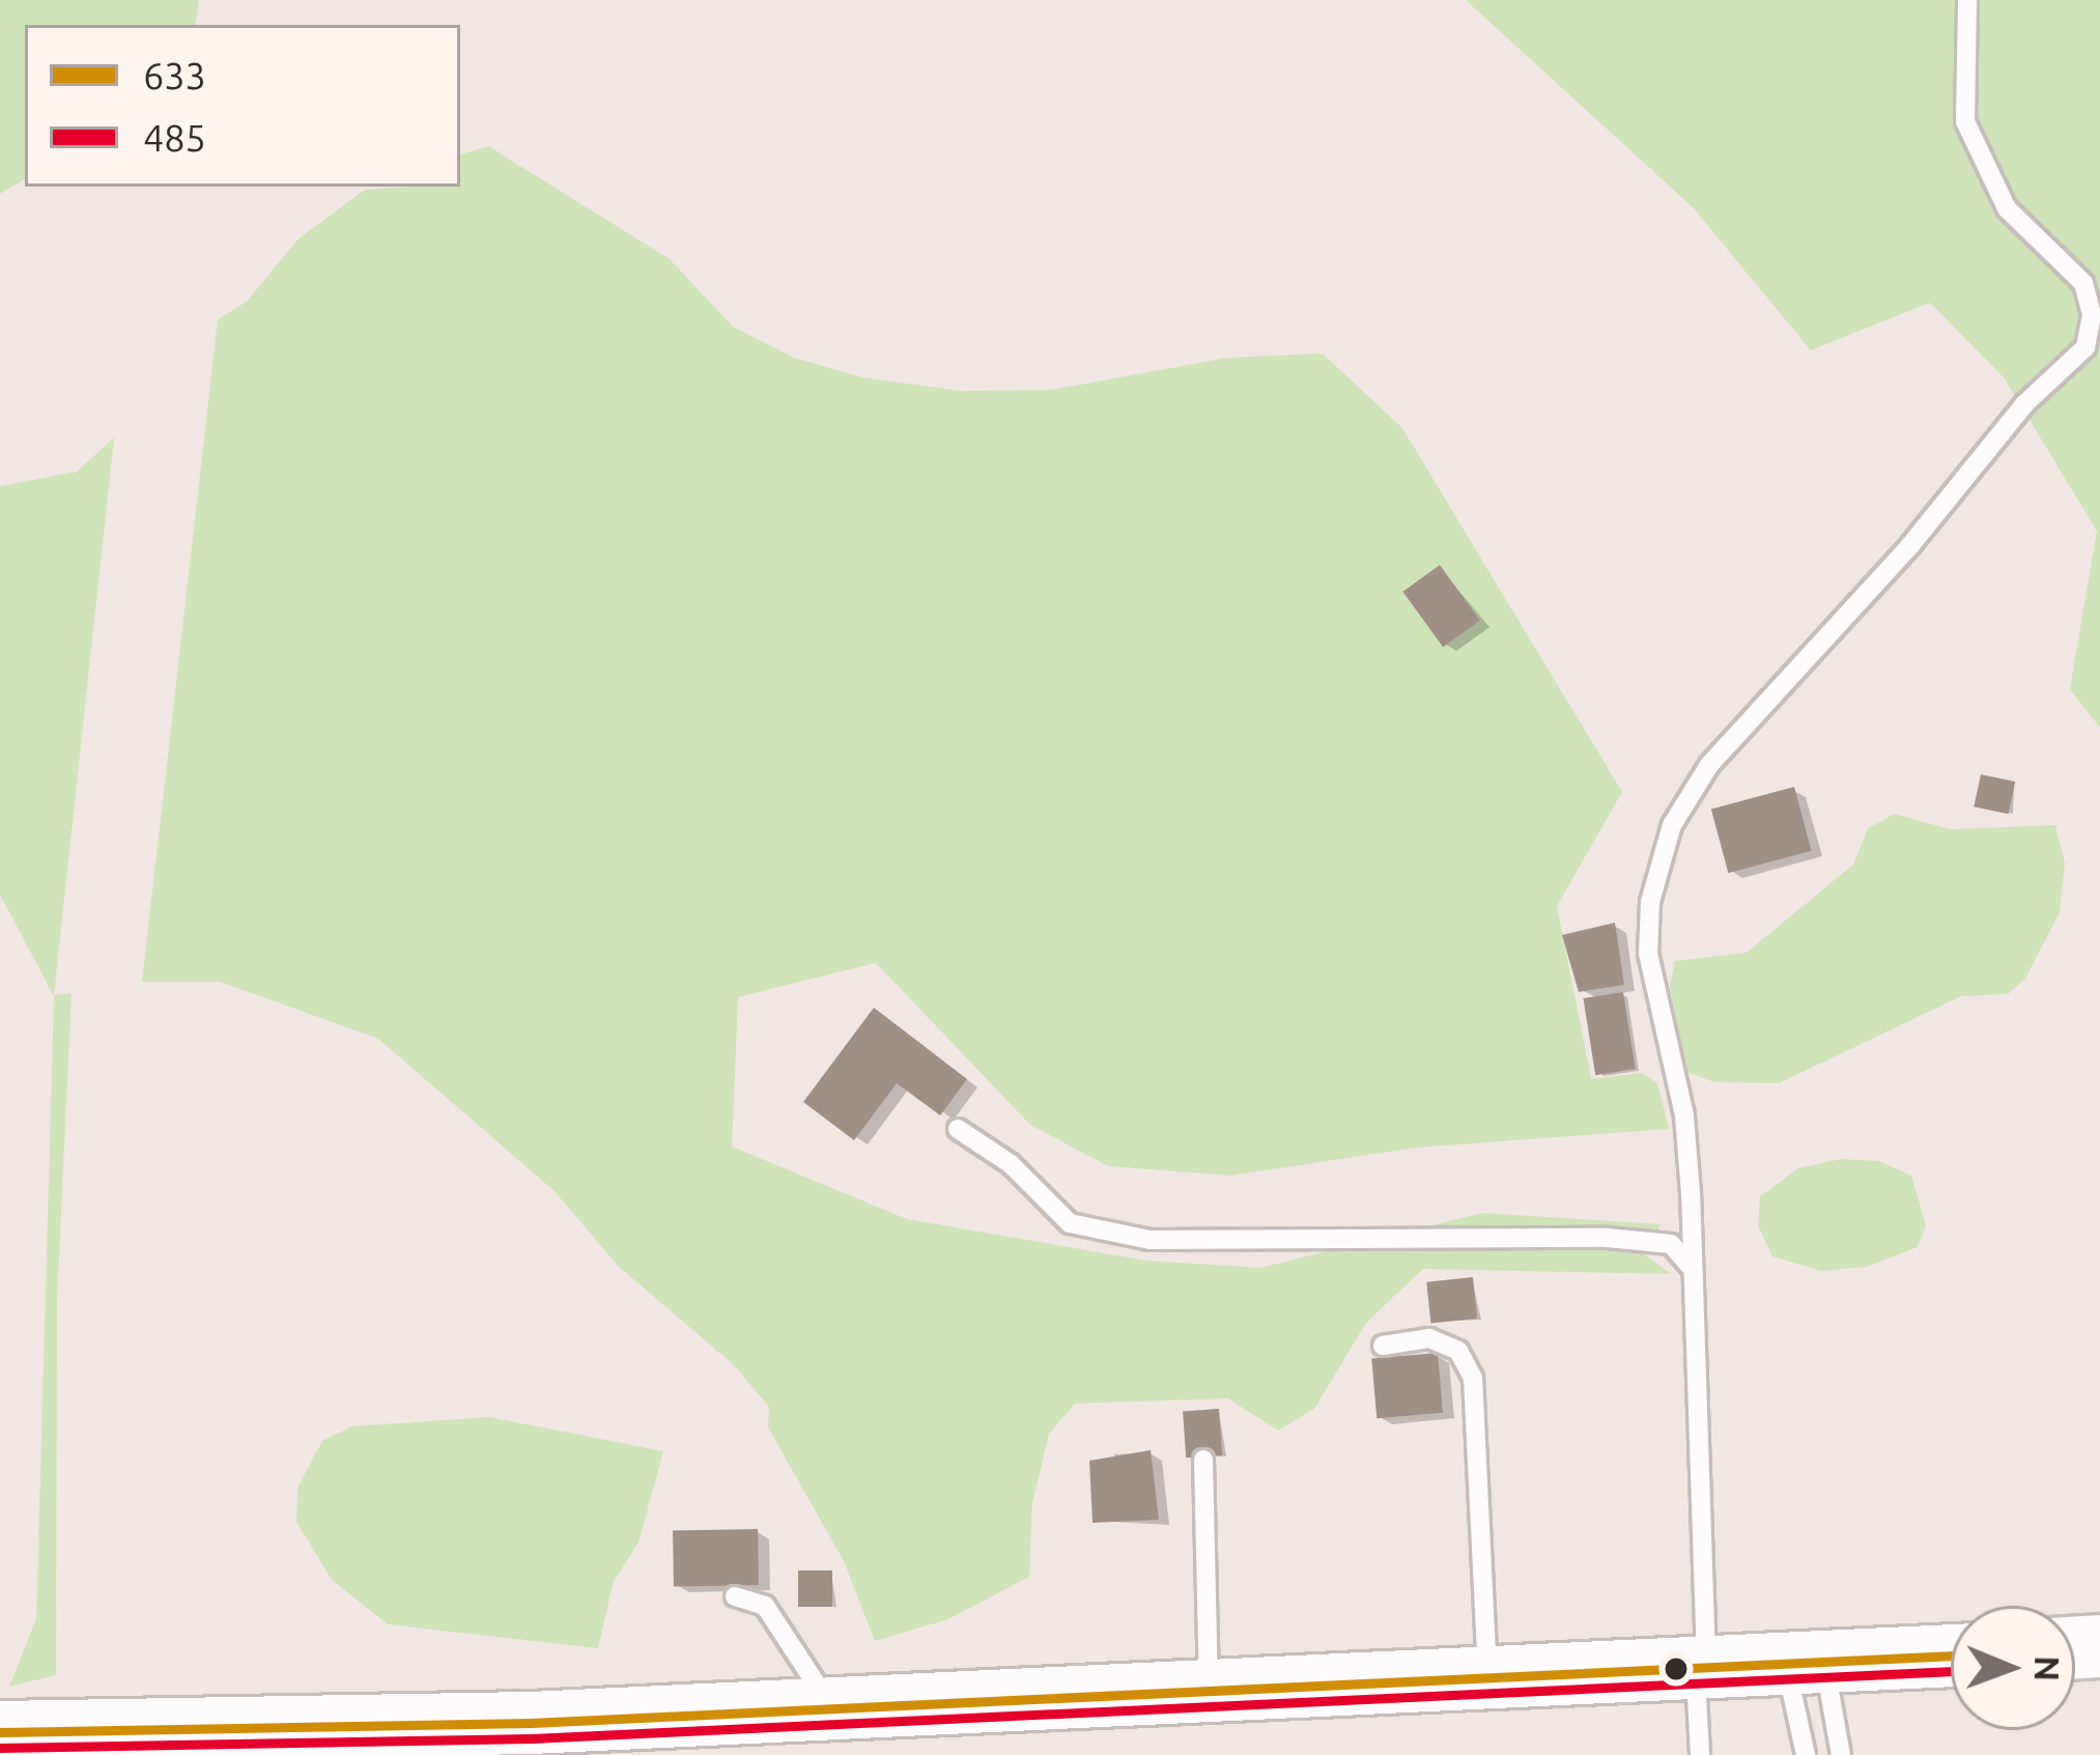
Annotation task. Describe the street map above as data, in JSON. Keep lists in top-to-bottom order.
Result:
{
  "lines": ["transit line 633", "transit line 485"],
  "legend": ["633", "485"],
  "north": "right"
}
